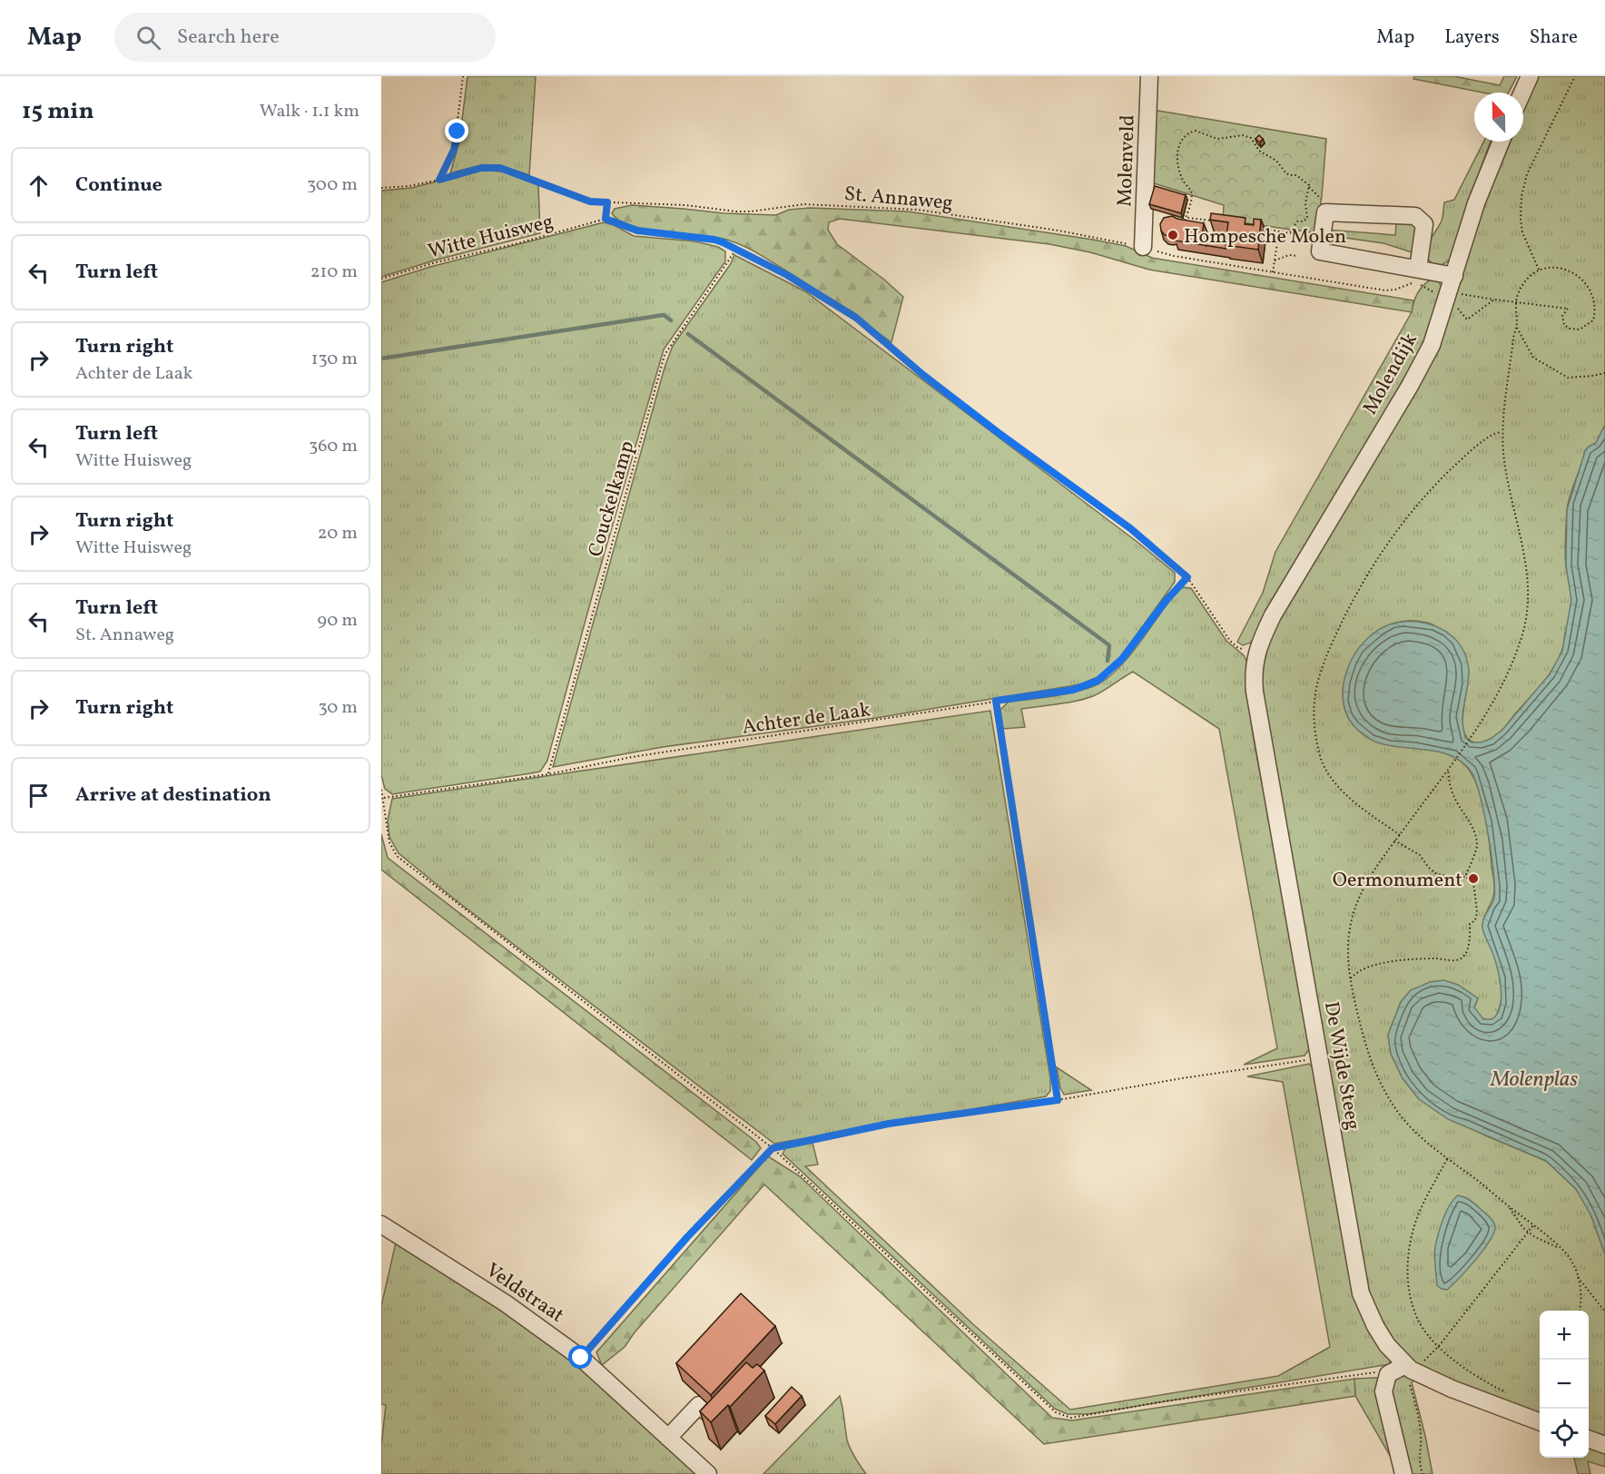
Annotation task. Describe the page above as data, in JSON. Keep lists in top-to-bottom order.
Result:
{
  "streets": {
    "street": [
      "Molenveld",
      "Molendijk",
      "De Wijde Steeg",
      "Veldstraat"
    ],
    "path": [
      "St. Annaweg",
      "Witte Huisweg",
      "Couckelkamp",
      "Achter de Laak"
    ]
  },
  "crossings": [
    ["Molenveld", "St. Annaweg"],
    ["Molendijk", "De Wijde Steeg"],
    ["Couckelkamp", "Achter de Laak"]
  ],
  "water": ["Molenplas"],
  "places": ["Hompesche Molen", "Oermonument"],
  "north": "top",
  "page": {
    "header": "Map",
    "search": "Search here",
    "nav": ["Map", "Layers", "Share"],
    "heading": ["15 min", "Walk · 1.1 km"],
    "list": [
      ["Continue", "300 m"],
      ["Turn left", "210 m"],
      ["Turn right", "Achter de Laak", "130 m"],
      ["Turn left", "Witte Huisweg", "360 m"],
      ["Turn right", "Witte Huisweg", "20 m"],
      ["Turn left", "St. Annaweg", "90 m"],
      ["Turn right", "30 m"],
      "Arrive at destination"
    ],
    "map_buttons": ["+", "−"]
  }
}
